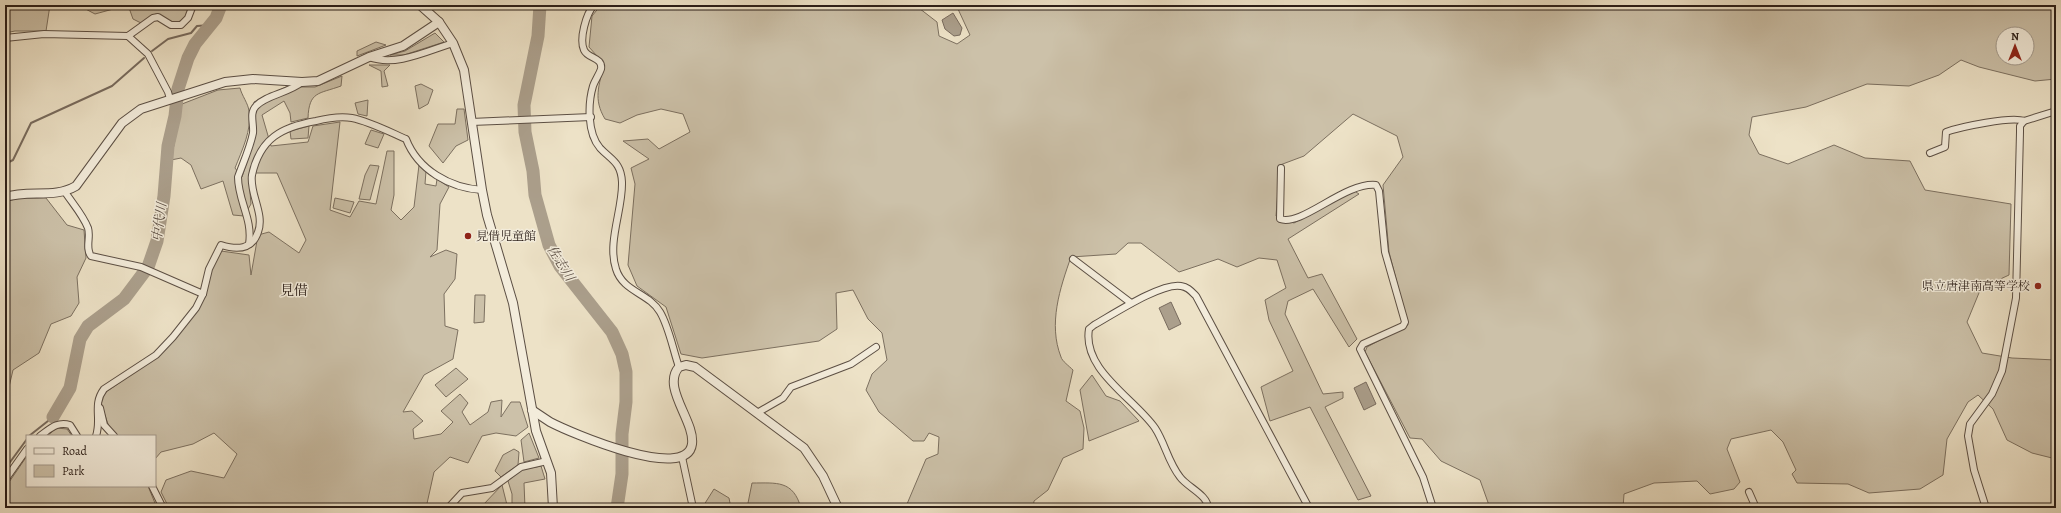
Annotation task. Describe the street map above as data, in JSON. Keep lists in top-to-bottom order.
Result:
{
  "districts": ["見借"],
  "water": ["中代川", "佐志川"],
  "places": ["見借児童館", "県立唐津南高等学校"],
  "legend": ["Road", "Park"],
  "north": "top"
}
